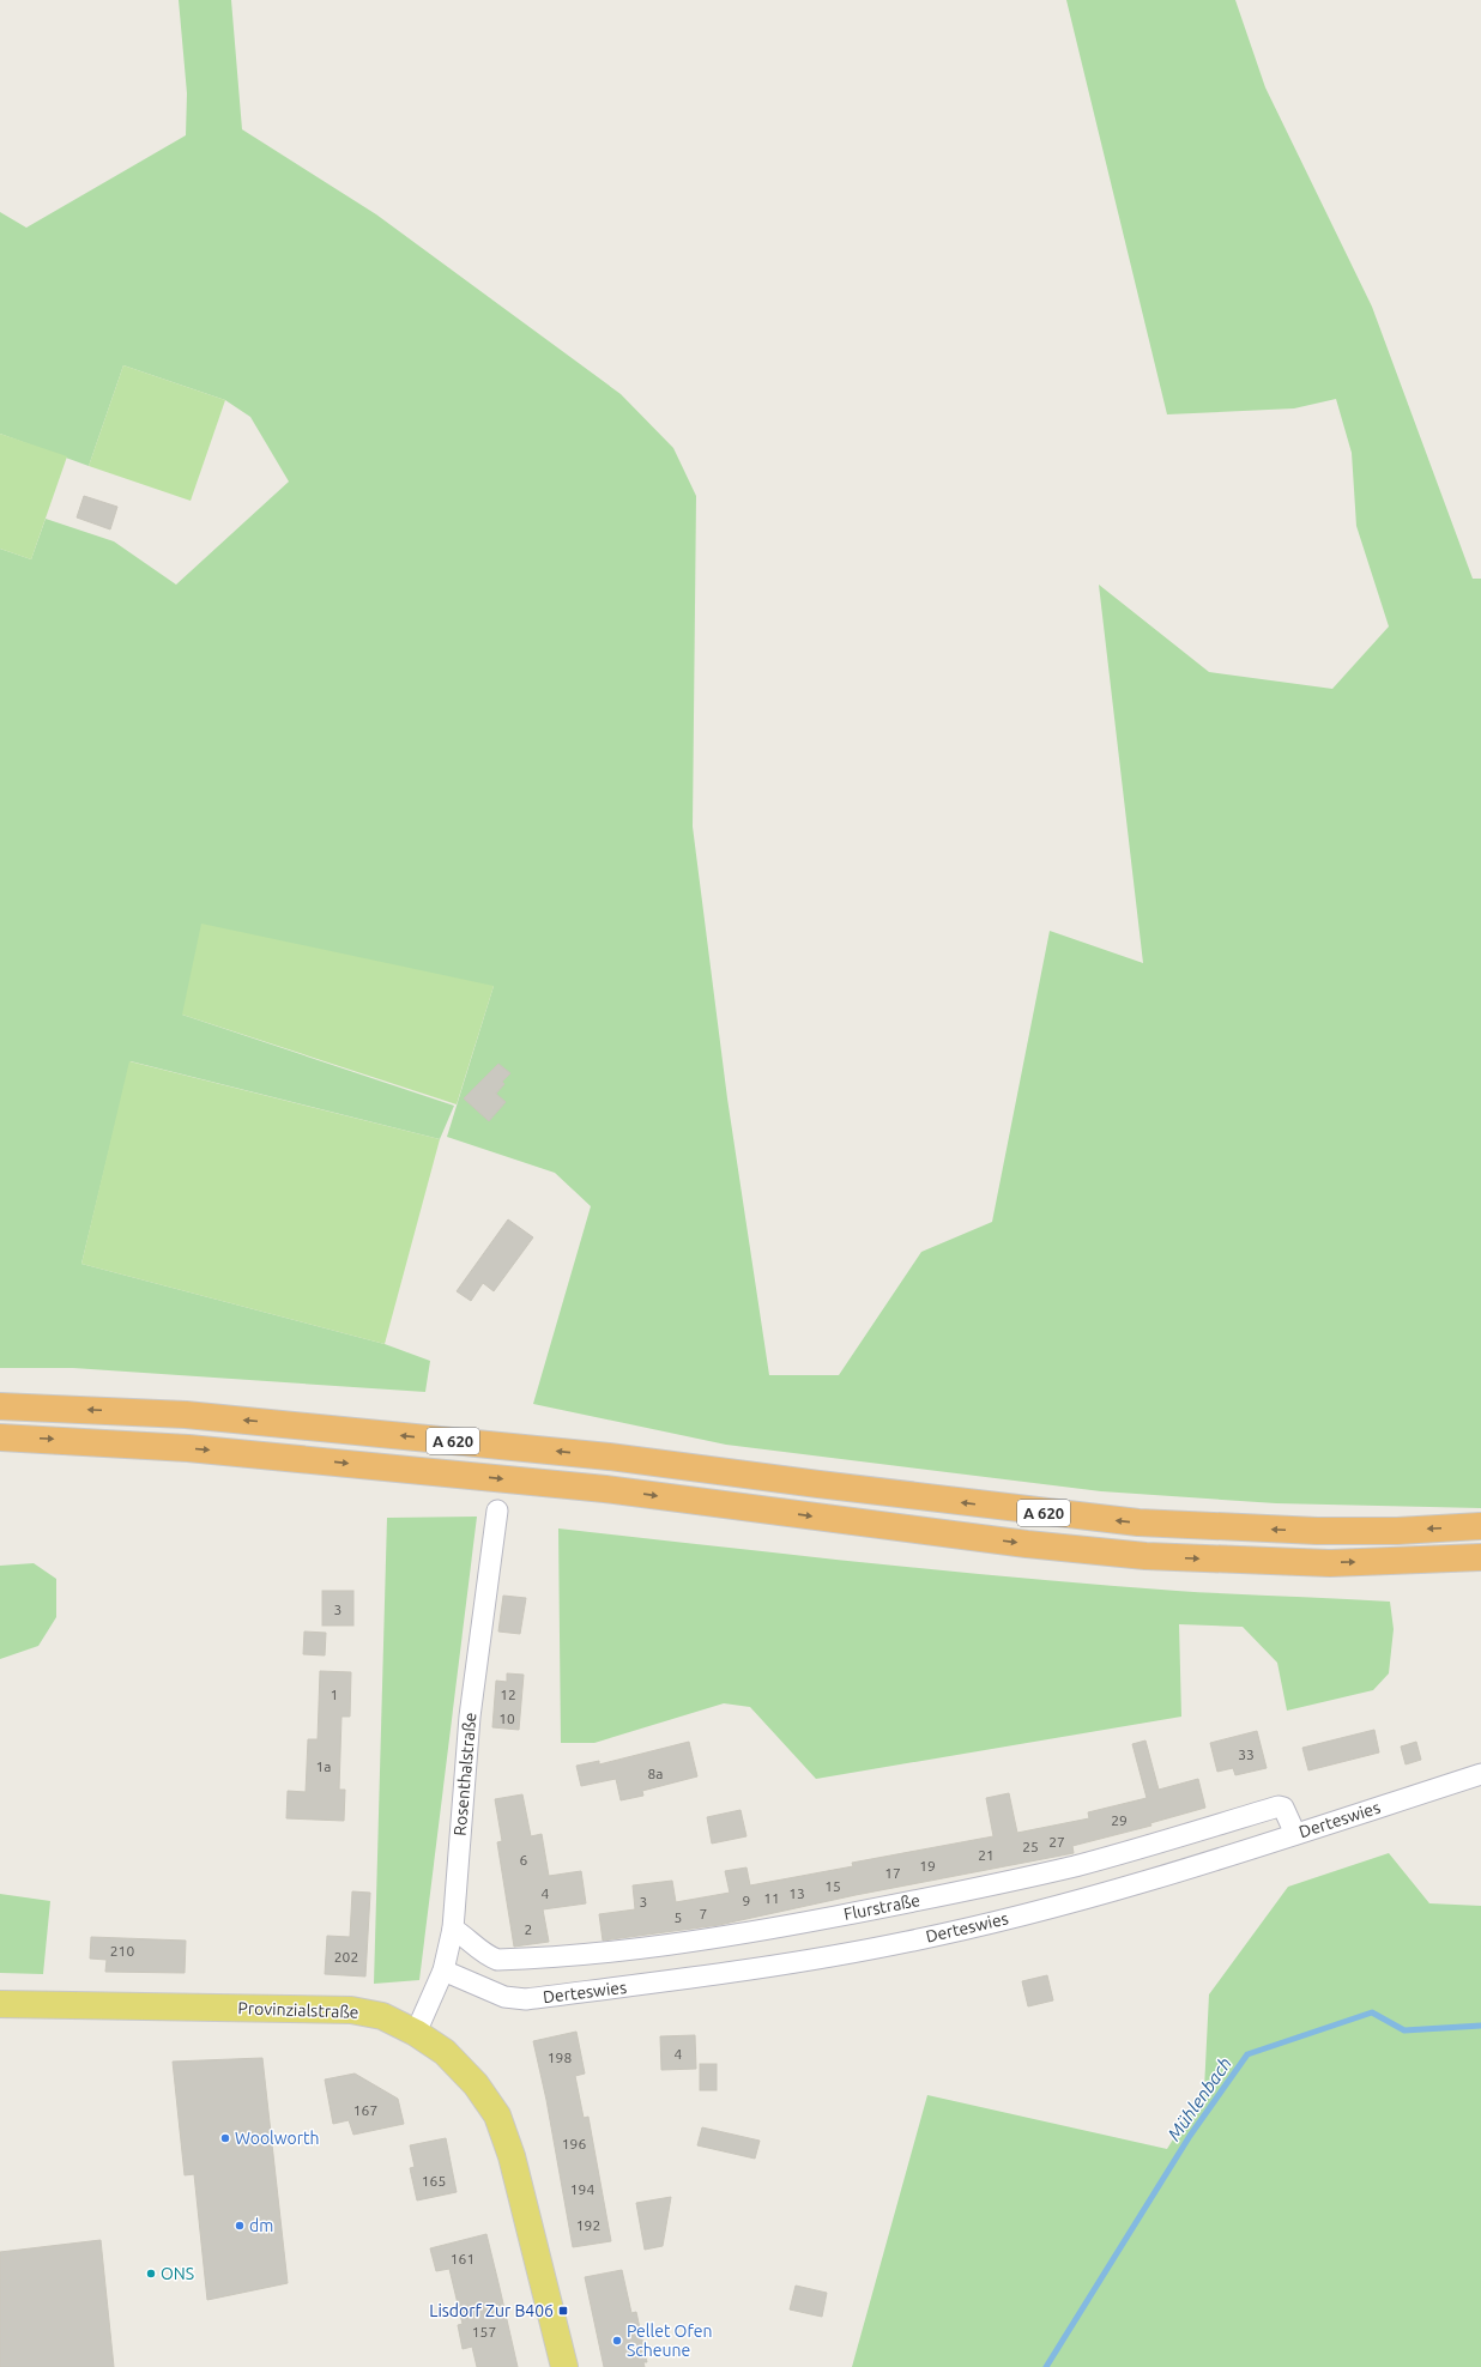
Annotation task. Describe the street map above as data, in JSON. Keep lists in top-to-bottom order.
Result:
{
  "streets": {
    "highway": ["A 620"],
    "main road": ["Provinzialstraße"],
    "street": ["Rosenthalstraße", "Derteswies", "Flurstraße"]
  },
  "crossings": [
    ["Rosenthalstraße", "Derteswies"],
    ["Rosenthalstraße", "Flurstraße"],
    ["Rosenthalstraße", "Provinzialstraße"],
    ["Derteswies", "Flurstraße"]
  ],
  "water": ["Mühlenbach"],
  "places": {
    "other": [
      "Woolworth",
      "dm",
      "ONS",
      "Pellet Ofen Scheune"
    ],
    "transit": ["Lisdorf Zur B406"]
  },
  "house_numbers": [
    "3",
    "1",
    "12",
    "10",
    "33",
    "1a",
    "8a",
    "29",
    "27",
    "25",
    "21",
    "6",
    "19",
    "17",
    "15",
    "4",
    "13",
    "11",
    "9",
    "3",
    "7",
    "5",
    "2",
    "210",
    "202",
    "4",
    "198",
    "167",
    "196",
    "165",
    "194",
    "192",
    "161",
    "157"
  ]
}
